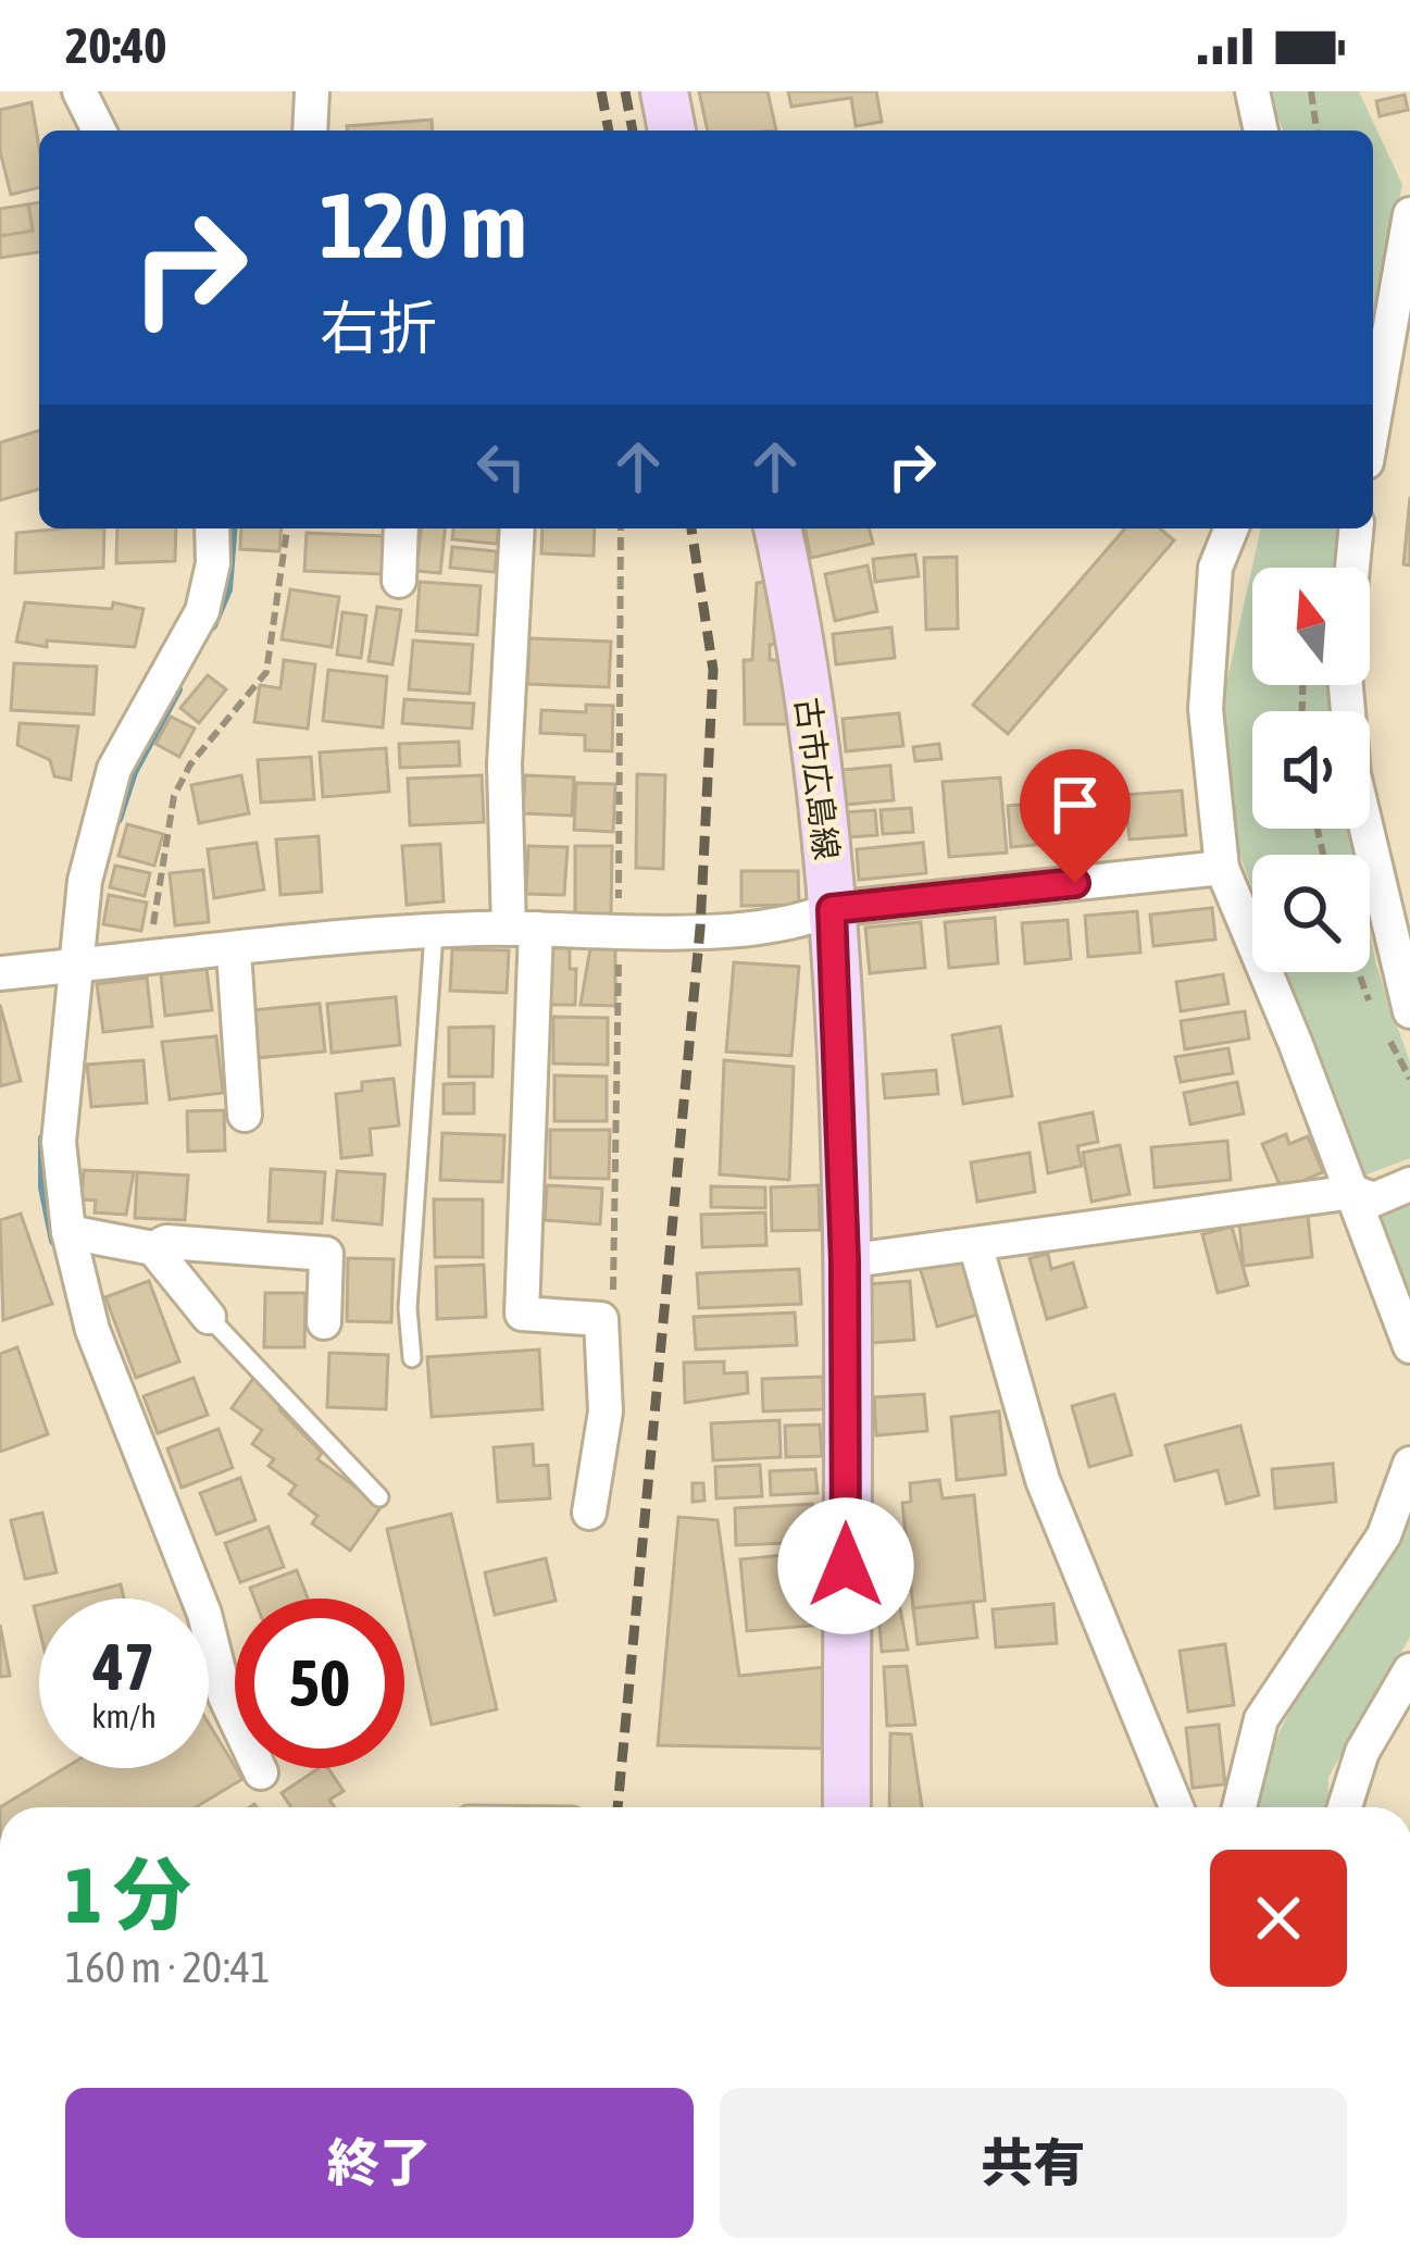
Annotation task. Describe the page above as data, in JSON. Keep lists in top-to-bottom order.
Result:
{
  "streets": {
    "main road": ["古市広島線"]
  },
  "north": "top",
  "page": {
    "status": "20:40",
    "turn": ["120 m", "右折"],
    "speed": "47 km/h",
    "limit": "50",
    "heading": ["1 分", "160 m · 20:41"],
    "buttons": ["終了", "共有"]
  }
}
